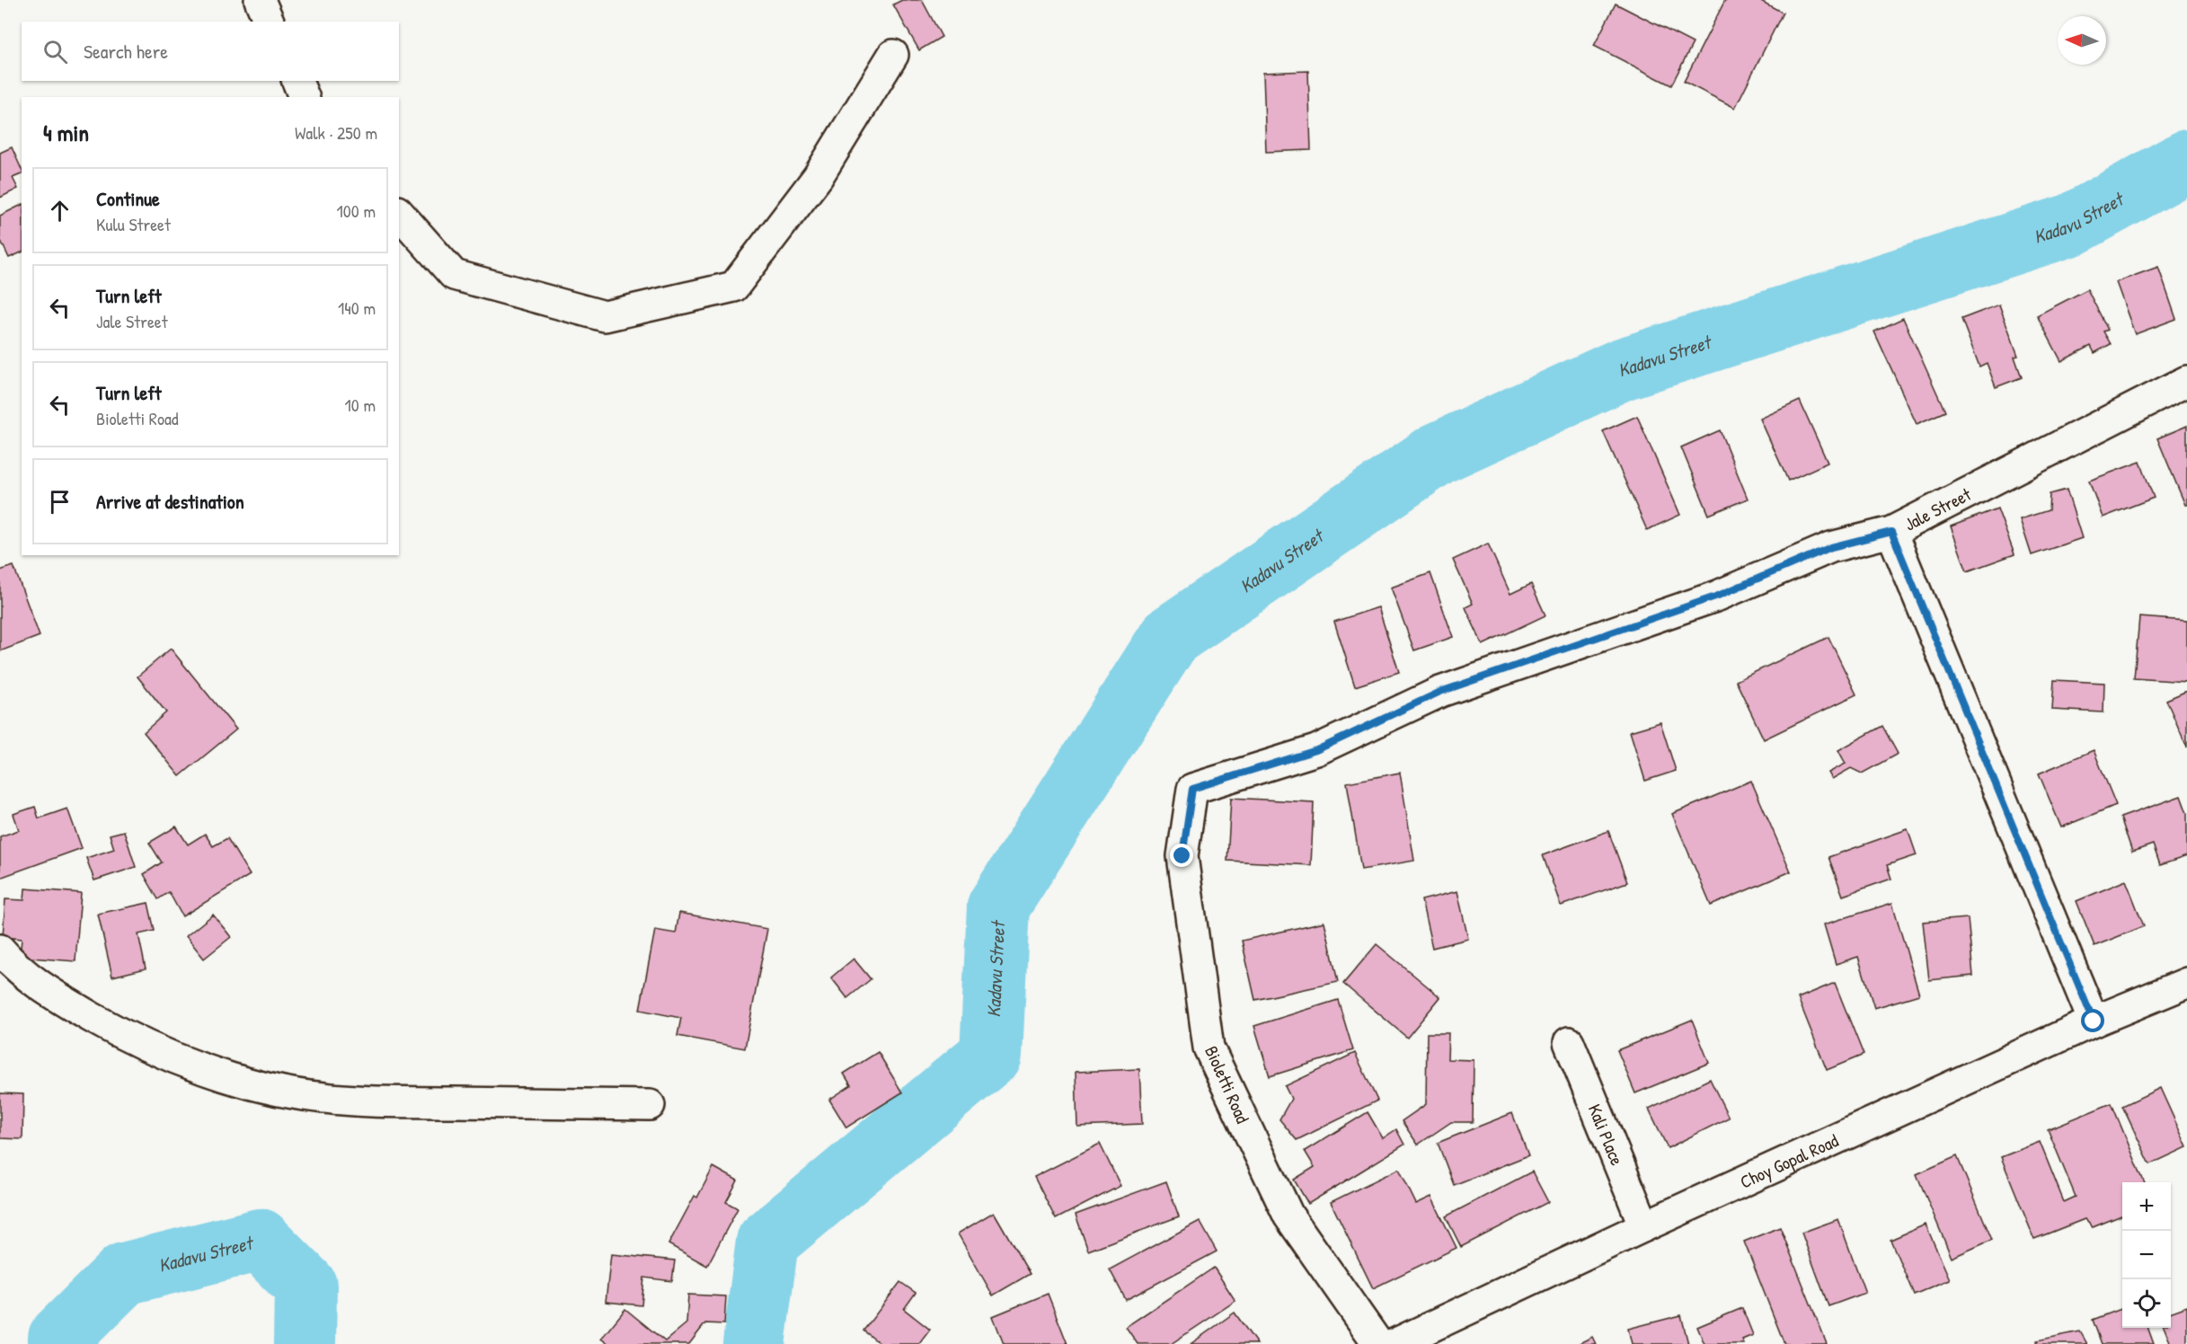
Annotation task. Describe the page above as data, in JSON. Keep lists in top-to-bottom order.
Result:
{
  "streets": {
    "street": [
      "Jale Street",
      "Bioletti Road",
      "Kali Place",
      "Choy Gopal Road"
    ]
  },
  "crossings": [
    ["Jale Street", "Bioletti Road"],
    ["Kali Place", "Choy Gopal Road"]
  ],
  "water": ["Kadavu Street"],
  "north": "left",
  "page": {
    "search": "Search here",
    "heading": ["4 min", "Walk · 250 m"],
    "list": [
      ["Continue", "Kulu Street", "100 m"],
      ["Turn left", "Jale Street", "140 m"],
      ["Turn left", "Bioletti Road", "10 m"],
      "Arrive at destination"
    ],
    "map_buttons": ["+", "−"]
  }
}
